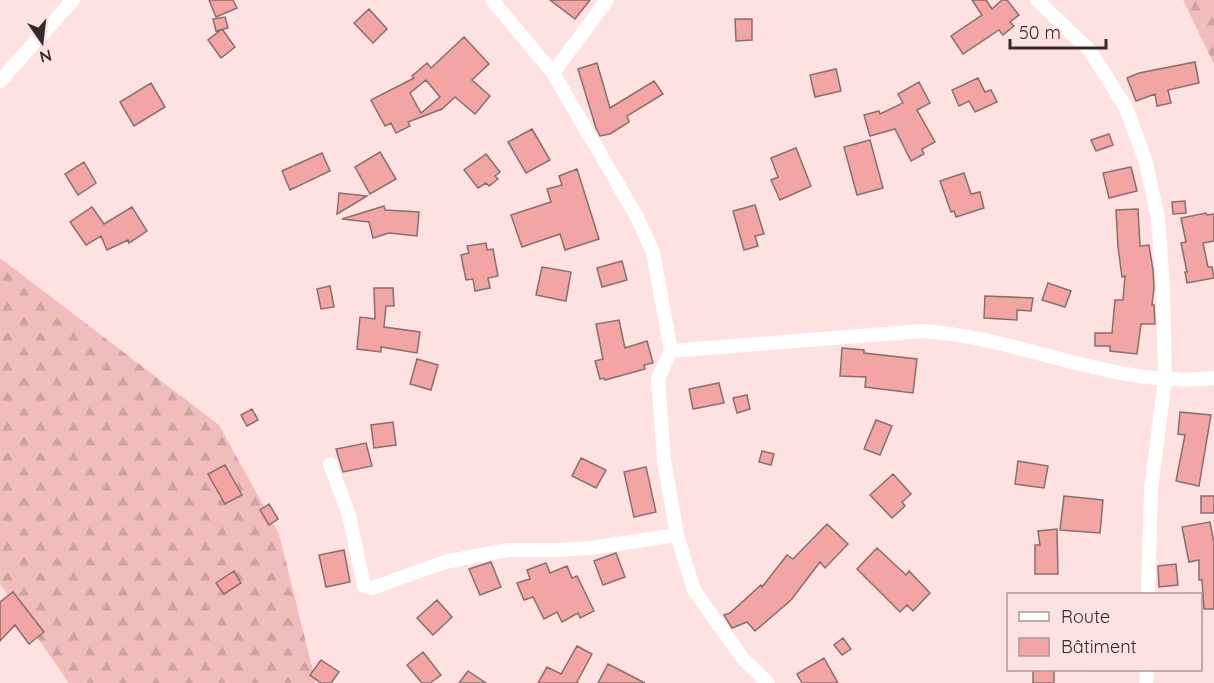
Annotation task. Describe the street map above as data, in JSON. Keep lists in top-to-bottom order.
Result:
{
  "legend": ["Route", "Bâtiment"],
  "scale_bar": "50 m",
  "north": "bottom"
}
